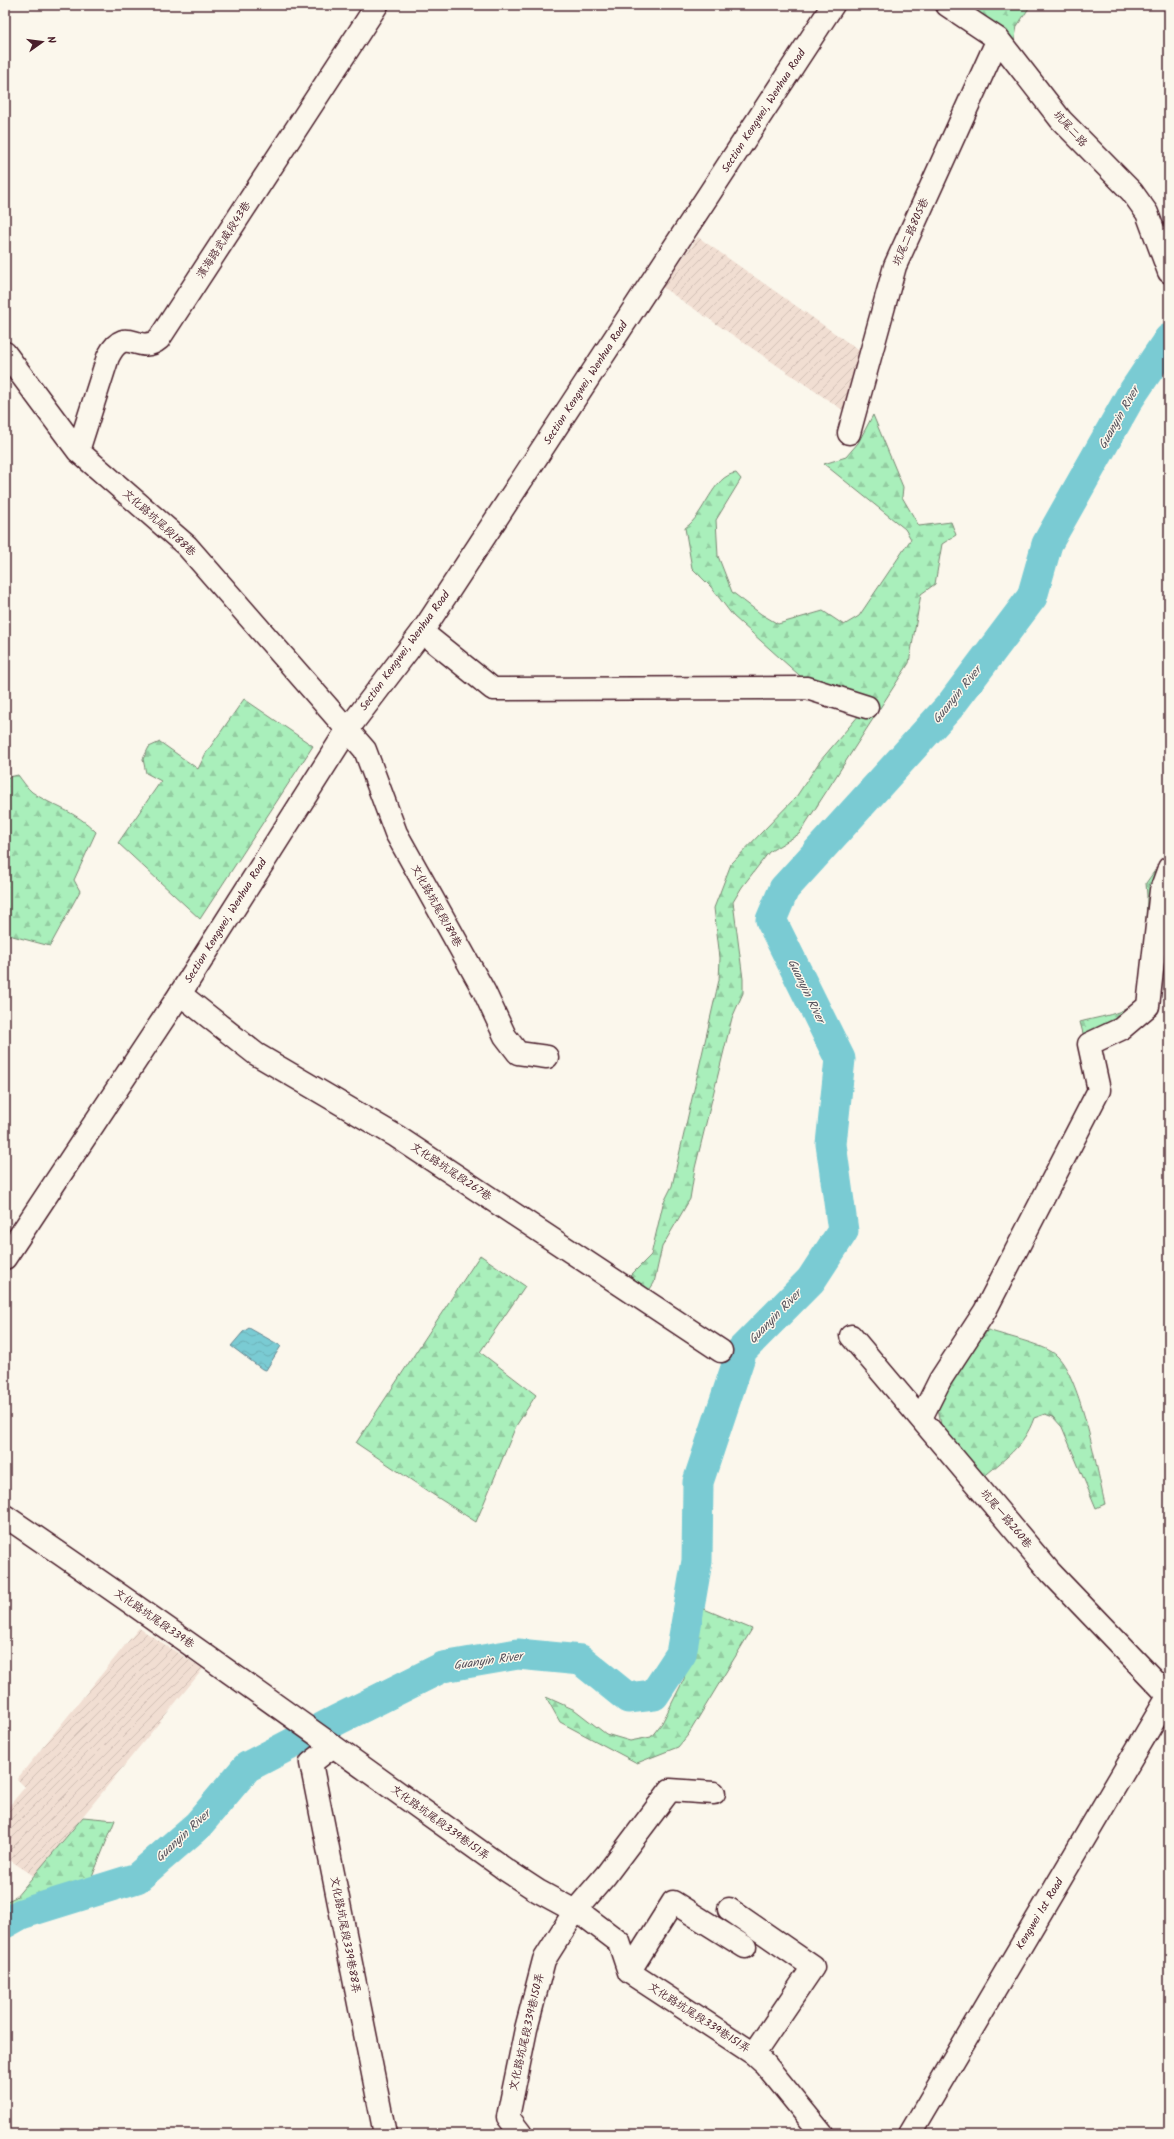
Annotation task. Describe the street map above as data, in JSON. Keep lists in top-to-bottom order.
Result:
{
  "streets": {
    "street": [
      "Section Kengwei, Wenhua Road",
      "坑尾二路",
      "坑尾二路805巷",
      "濱海路武威段43巷",
      "文化路坑尾段188巷",
      "文化路坑尾段189巷",
      "文化路坑尾段267巷",
      "坑尾一路260巷",
      "文化路坑尾段339巷",
      "文化路坑尾段339巷151弄",
      "Kengwei 1st Road",
      "文化路坑尾段339巷88弄",
      "文化路坑尾段339巷150弄"
    ]
  },
  "crossings": [
    ["Section Kengwei, Wenhua Road", "文化路坑尾段188巷"],
    ["Section Kengwei, Wenhua Road", "文化路坑尾段189巷"],
    ["Section Kengwei, Wenhua Road", "文化路坑尾段267巷"],
    ["坑尾二路", "坑尾二路805巷"],
    ["濱海路武威段43巷", "文化路坑尾段188巷"],
    ["文化路坑尾段188巷", "文化路坑尾段189巷"],
    ["坑尾一路260巷", "Kengwei 1st Road"],
    ["文化路坑尾段339巷", "文化路坑尾段339巷151弄"],
    ["文化路坑尾段339巷", "文化路坑尾段339巷88弄"],
    ["文化路坑尾段339巷151弄", "文化路坑尾段339巷88弄"],
    ["文化路坑尾段339巷151弄", "文化路坑尾段339巷150弄"]
  ],
  "water": ["Guanyin River"],
  "north": "right"
}
